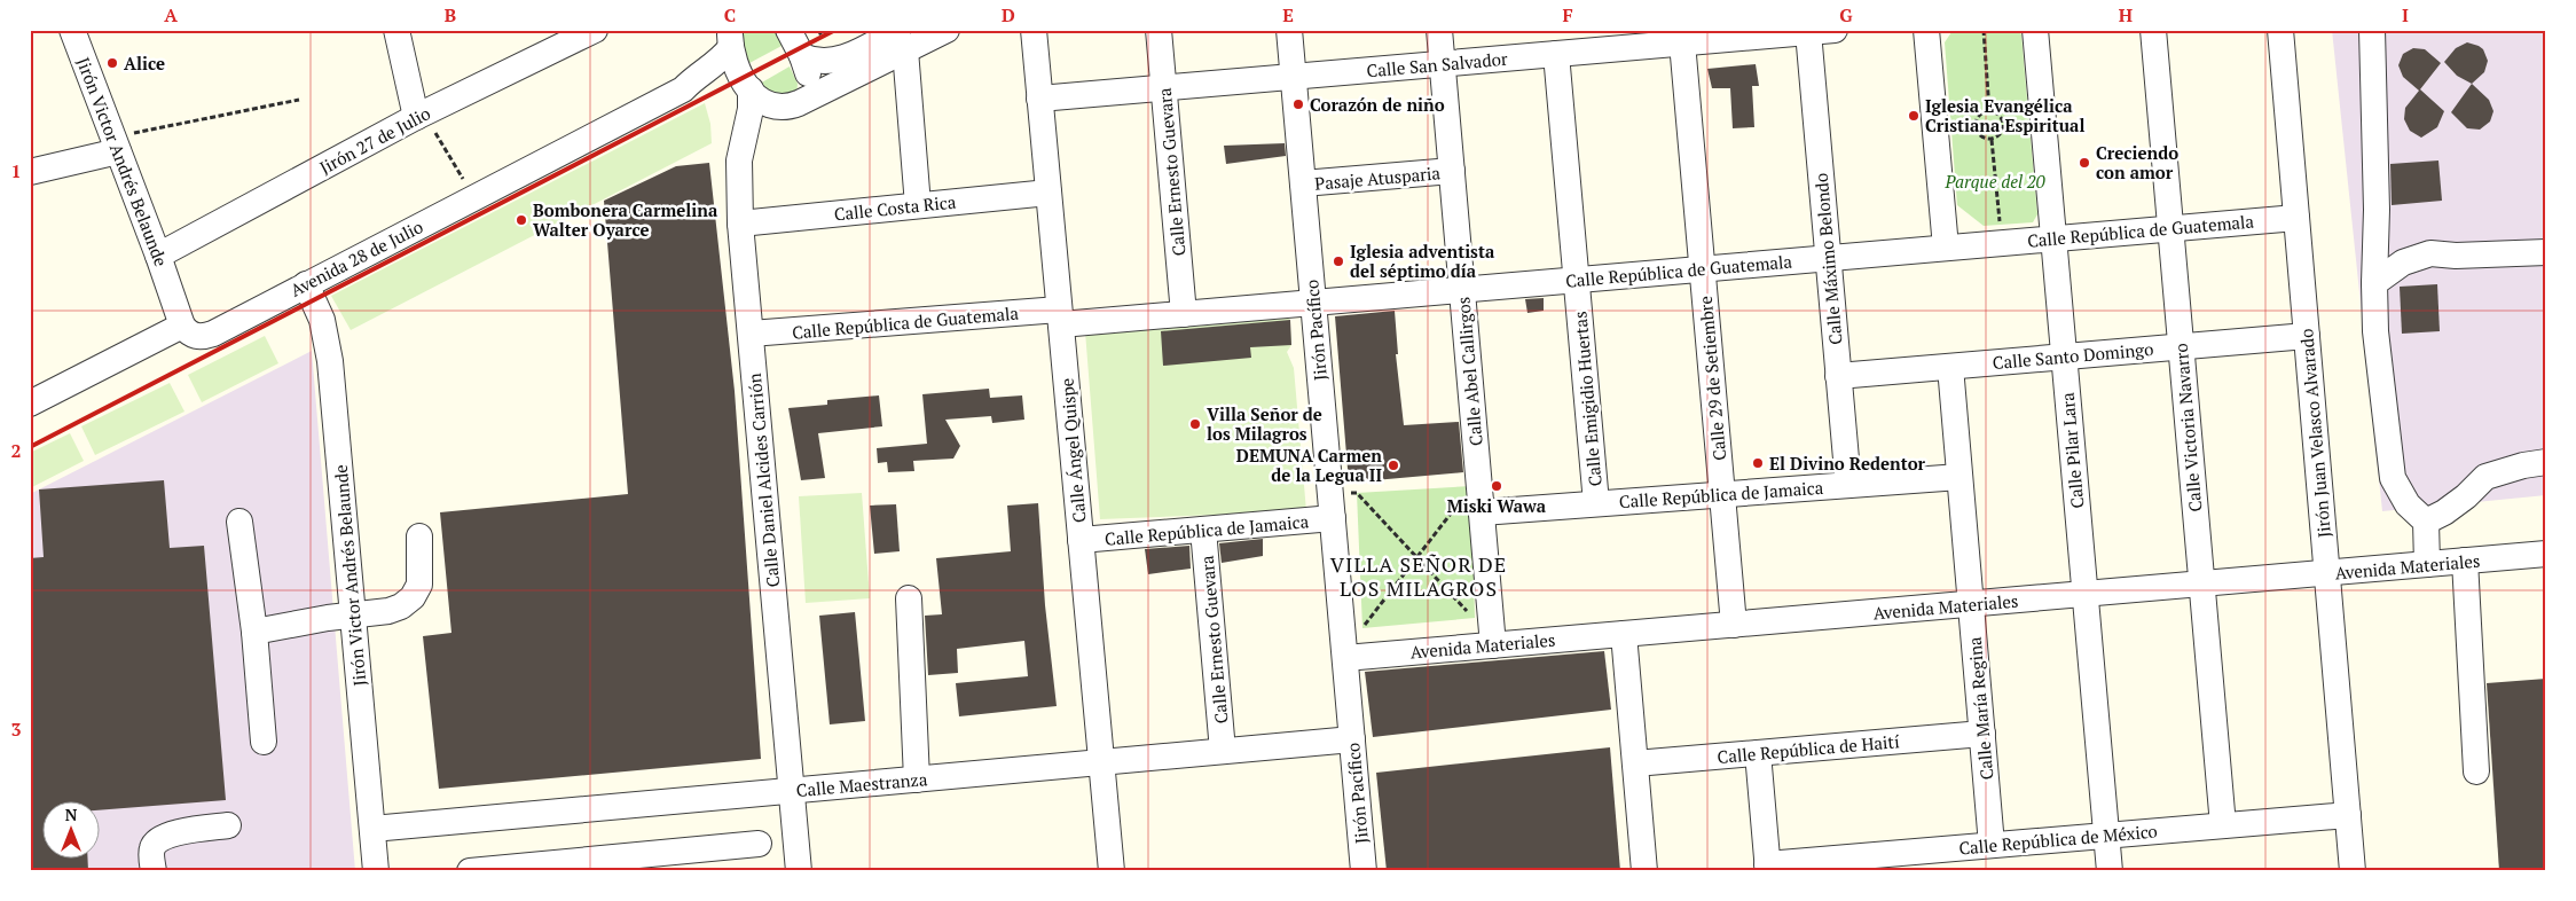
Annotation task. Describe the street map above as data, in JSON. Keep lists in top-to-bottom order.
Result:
{
  "streets": {
    "street": [
      "Calle San Salvador",
      "Jirón 27 de Julio",
      "Jirón Victor Andrés Belaunde",
      "Calle Ernesto Guevara",
      "Pasaje Atusparia",
      "Calle Costa Rica",
      "Calle República de Guatemala",
      "Avenida 28 de Julio",
      "Calle Máximo Belondo",
      "Jirón Pacífico",
      "Calle Santo Domingo",
      "Calle Abel Callirgos",
      "Calle 29 de Setiembre",
      "Calle Emigidio Huertas",
      "Calle Victoria Navarro",
      "Jirón Juan Velasco Alvarado",
      "Calle Ángel Quispe",
      "Calle Pilar Lara",
      "Calle Daniel Alcides Carrión",
      "Calle República de Jamaica",
      "Avenida Materiales",
      "Calle María Regina",
      "Calle República de Haití",
      "Calle Maestranza",
      "Calle República de México"
    ]
  },
  "crossings": [
    ["Calle San Salvador", "Calle Ernesto Guevara"],
    ["Calle San Salvador", "Calle Máximo Belondo"],
    ["Calle San Salvador", "Jirón Pacífico"],
    ["Calle San Salvador", "Calle Abel Callirgos"],
    ["Calle San Salvador", "Calle 29 de Setiembre"],
    ["Calle San Salvador", "Calle Emigidio Huertas"],
    ["Calle San Salvador", "Calle Ángel Quispe"],
    ["Jirón 27 de Julio", "Jirón Victor Andrés Belaunde"],
    ["Jirón Victor Andrés Belaunde", "Avenida 28 de Julio"],
    ["Jirón Victor Andrés Belaunde", "Calle Maestranza"],
    ["Calle Ernesto Guevara", "Calle República de Guatemala"],
    ["Calle Ernesto Guevara", "Calle República de Jamaica"],
    ["Calle Ernesto Guevara", "Calle Maestranza"],
    ["Pasaje Atusparia", "Jirón Pacífico"],
    ["Pasaje Atusparia", "Calle Abel Callirgos"],
    ["Calle Costa Rica", "Calle Ángel Quispe"],
    ["Calle Costa Rica", "Calle Daniel Alcides Carrión"],
    ["Calle República de Guatemala", "Calle Máximo Belondo"],
    ["Calle República de Guatemala", "Jirón Pacífico"],
    ["Calle República de Guatemala", "Calle Abel Callirgos"],
    ["Calle República de Guatemala", "Calle 29 de Setiembre"],
    ["Calle República de Guatemala", "Calle Emigidio Huertas"],
    ["Calle República de Guatemala", "Calle Victoria Navarro"],
    ["Calle República de Guatemala", "Jirón Juan Velasco Alvarado"],
    ["Calle República de Guatemala", "Calle Ángel Quispe"],
    ["Calle República de Guatemala", "Calle Pilar Lara"],
    ["Calle República de Guatemala", "Calle Daniel Alcides Carrión"],
    ["Avenida 28 de Julio", "Calle Daniel Alcides Carrión"],
    ["Calle Máximo Belondo", "Calle Santo Domingo"],
    ["Calle Máximo Belondo", "Calle República de Jamaica"],
    ["Jirón Pacífico", "Calle República de Jamaica"],
    ["Jirón Pacífico", "Avenida Materiales"],
    ["Jirón Pacífico", "Calle Maestranza"],
    ["Calle Santo Domingo", "Calle Victoria Navarro"],
    ["Calle Santo Domingo", "Jirón Juan Velasco Alvarado"],
    ["Calle Santo Domingo", "Calle Pilar Lara"],
    ["Calle Santo Domingo", "Calle María Regina"],
    ["Calle Abel Callirgos", "Calle República de Jamaica"],
    ["Calle Abel Callirgos", "Avenida Materiales"],
    ["Calle 29 de Setiembre", "Calle República de Jamaica"],
    ["Calle 29 de Setiembre", "Avenida Materiales"],
    ["Calle Emigidio Huertas", "Calle República de Jamaica"],
    ["Calle Victoria Navarro", "Avenida Materiales"],
    ["Calle Victoria Navarro", "Calle República de México"],
    ["Jirón Juan Velasco Alvarado", "Avenida Materiales"],
    ["Jirón Juan Velasco Alvarado", "Calle República de México"],
    ["Calle Ángel Quispe", "Calle República de Jamaica"],
    ["Calle Ángel Quispe", "Calle Maestranza"],
    ["Calle Pilar Lara", "Avenida Materiales"],
    ["Calle Pilar Lara", "Calle República de México"],
    ["Calle Daniel Alcides Carrión", "Calle Maestranza"],
    ["Calle República de Jamaica", "Calle María Regina"],
    ["Avenida Materiales", "Calle María Regina"],
    ["Calle María Regina", "Calle República de Haití"],
    ["Calle María Regina", "Calle República de México"]
  ],
  "districts": ["VILLA SEÑOR DE LOS MILAGROS"],
  "parks": ["Parque del 20"],
  "places": [
    "Alice",
    "Corazón de niño",
    "Iglesia Evangélica Cristiana Espiritual",
    "Creciendo con amor",
    "Bombonera Carmelina Walter Oyarce",
    "Iglesia adventista del séptimo día",
    "Villa Señor de los Milagros",
    "El Divino Redentor",
    "DEMUNA Carmen de la Legua II",
    "Miski Wawa"
  ],
  "north": "top",
  "grid": {
    "columns": [
      "A",
      "B",
      "C",
      "D",
      "E",
      "F",
      "G",
      "H",
      "I"
    ],
    "rows": ["1", "2", "3"]
  }
}
